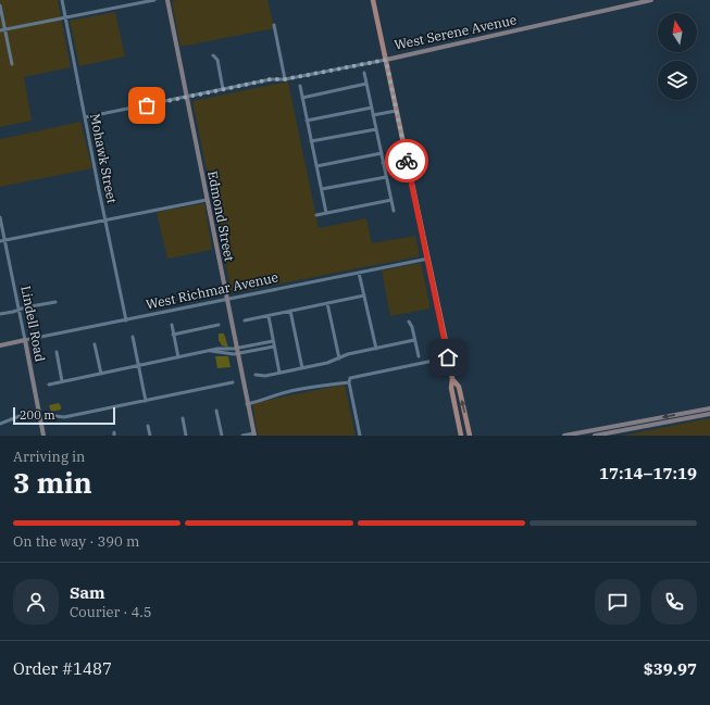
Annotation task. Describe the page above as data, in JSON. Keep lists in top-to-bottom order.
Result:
{
  "streets": {
    "street": [
      "West Serene Avenue",
      "Mohawk Street",
      "Edmond Street",
      "West Richmar Avenue",
      "Lindell Road"
    ]
  },
  "crossings": [
    ["West Serene Avenue", "Mohawk Street"],
    ["West Serene Avenue", "Edmond Street"],
    ["Mohawk Street", "West Richmar Avenue"],
    ["Edmond Street", "West Richmar Avenue"],
    ["West Richmar Avenue", "Lindell Road"]
  ],
  "scale_bar": "200 m",
  "north": "top",
  "page": {
    "scale": "200 m",
    "heading": ["3 min", "Arriving in", "17:14–17:19"],
    "panel": [
      "Sam",
      "Courier · 4.5",
      "Order #1487",
      "$39.97"
    ],
    "bar": "On the way · 390 m"
  }
}
